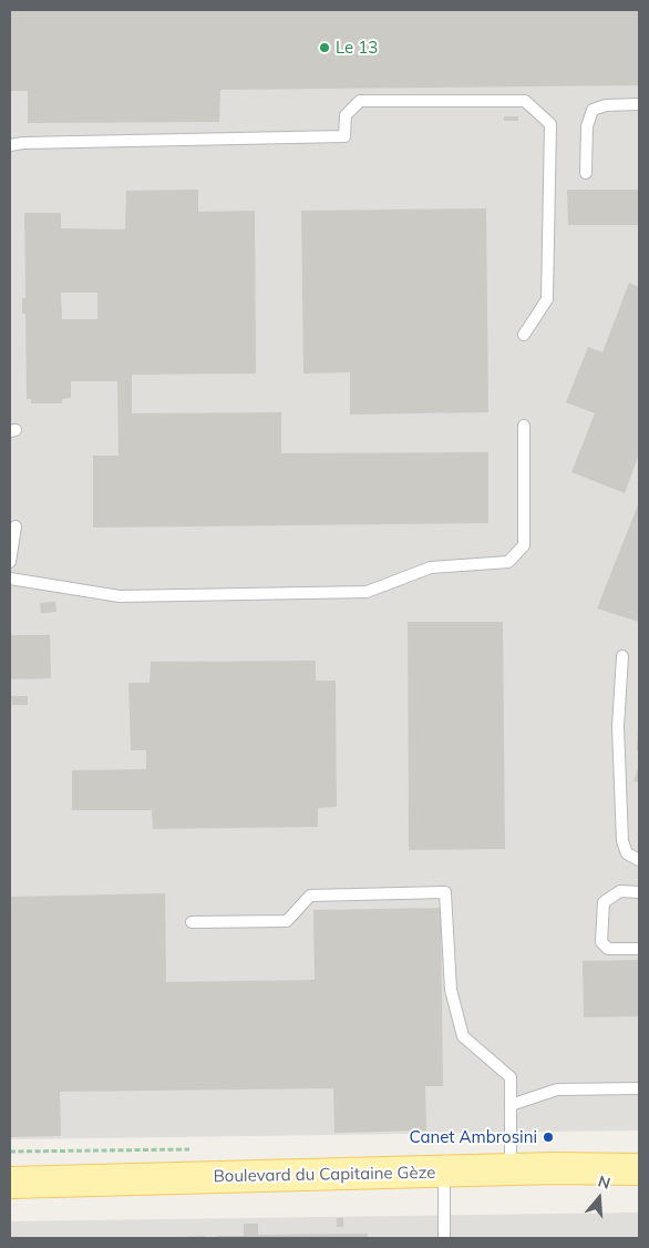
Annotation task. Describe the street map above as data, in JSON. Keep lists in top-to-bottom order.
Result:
{
  "streets": {
    "main road": ["Boulevard du Capitaine Gèze"]
  },
  "places": ["Le 13", "Canet Ambrosini"],
  "north": "top"
}
